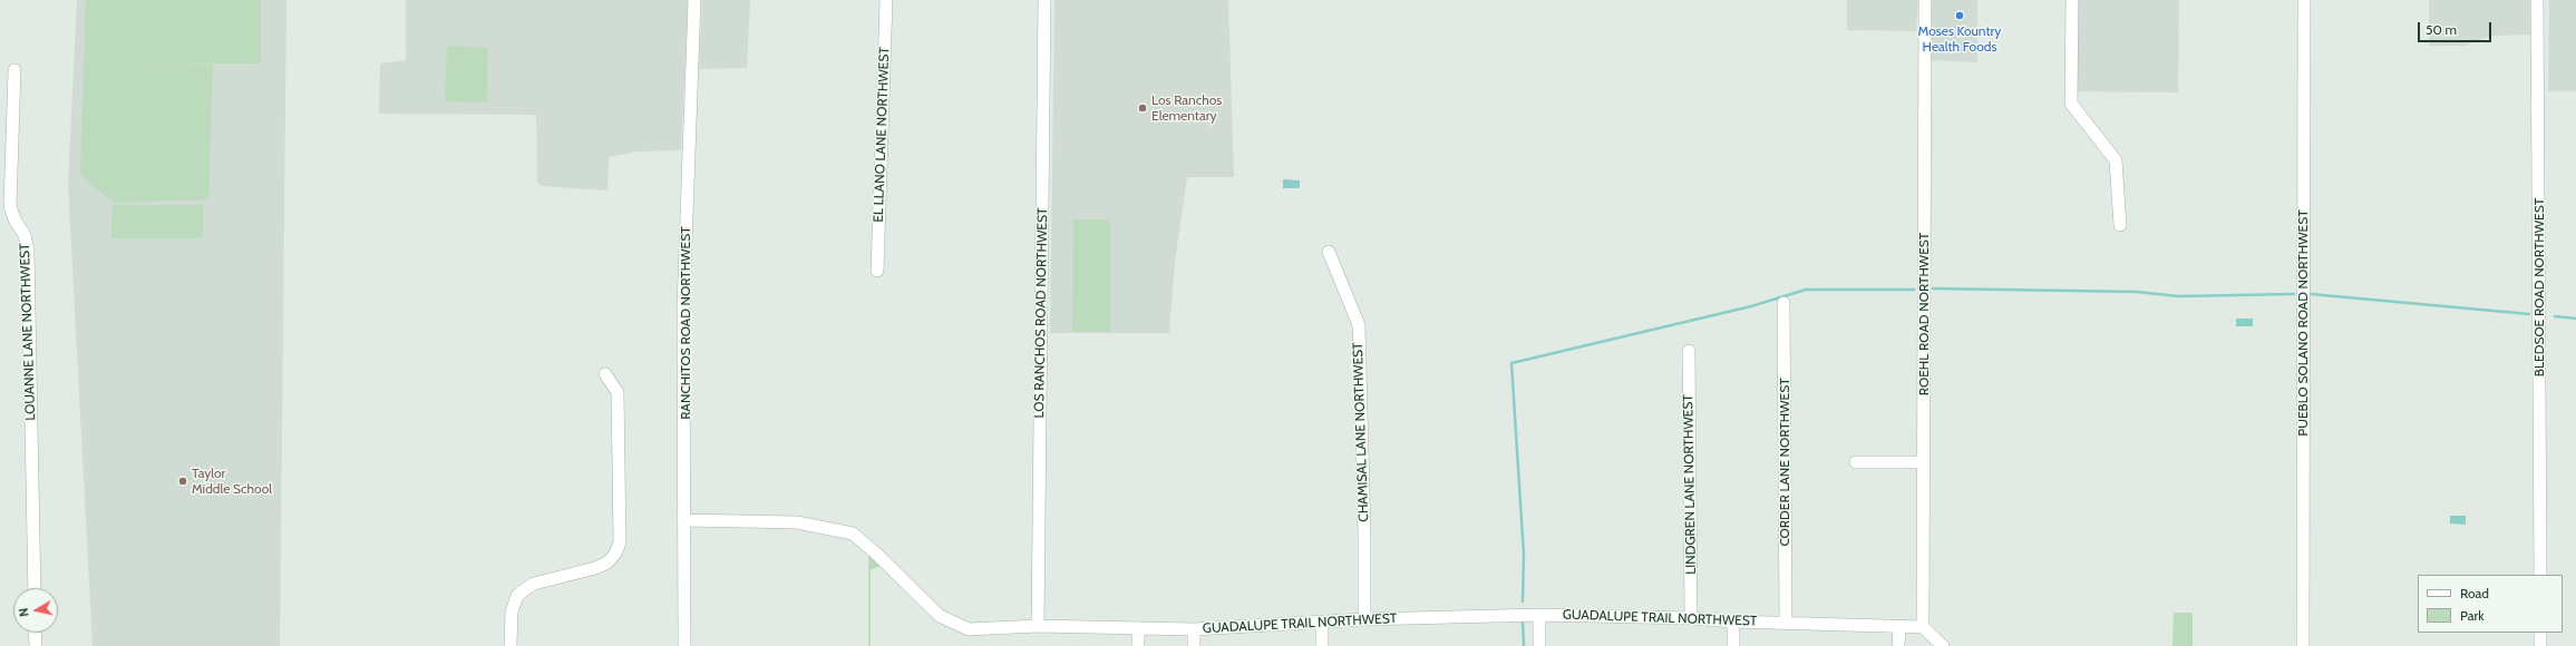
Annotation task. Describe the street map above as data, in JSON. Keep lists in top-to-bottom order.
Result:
{
  "streets": {
    "street": [
      "EL LLANO LANE NORTHWEST",
      "BLEDSOE ROAD NORTHWEST",
      "LOS RANCHOS ROAD NORTHWEST",
      "ROEHL ROAD NORTHWEST",
      "RANCHITOS ROAD NORTHWEST",
      "PUEBLO SOLANO ROAD NORTHWEST",
      "LOUANNE LANE NORTHWEST",
      "CHAMISAL LANE NORTHWEST",
      "CORDER LANE NORTHWEST",
      "LINDGREN LANE NORTHWEST",
      "GUADALUPE TRAIL NORTHWEST"
    ]
  },
  "crossings": [
    ["LOS RANCHOS ROAD NORTHWEST", "GUADALUPE TRAIL NORTHWEST"],
    ["ROEHL ROAD NORTHWEST", "GUADALUPE TRAIL NORTHWEST"],
    ["RANCHITOS ROAD NORTHWEST", "GUADALUPE TRAIL NORTHWEST"],
    ["CHAMISAL LANE NORTHWEST", "GUADALUPE TRAIL NORTHWEST"],
    ["CORDER LANE NORTHWEST", "GUADALUPE TRAIL NORTHWEST"],
    ["LINDGREN LANE NORTHWEST", "GUADALUPE TRAIL NORTHWEST"]
  ],
  "places": ["Moses Kountry Health Foods", "Los Ranchos Elementary", "Taylor Middle School"],
  "legend": ["Road", "Park"],
  "scale_bar": "50 m",
  "north": "left"
}
